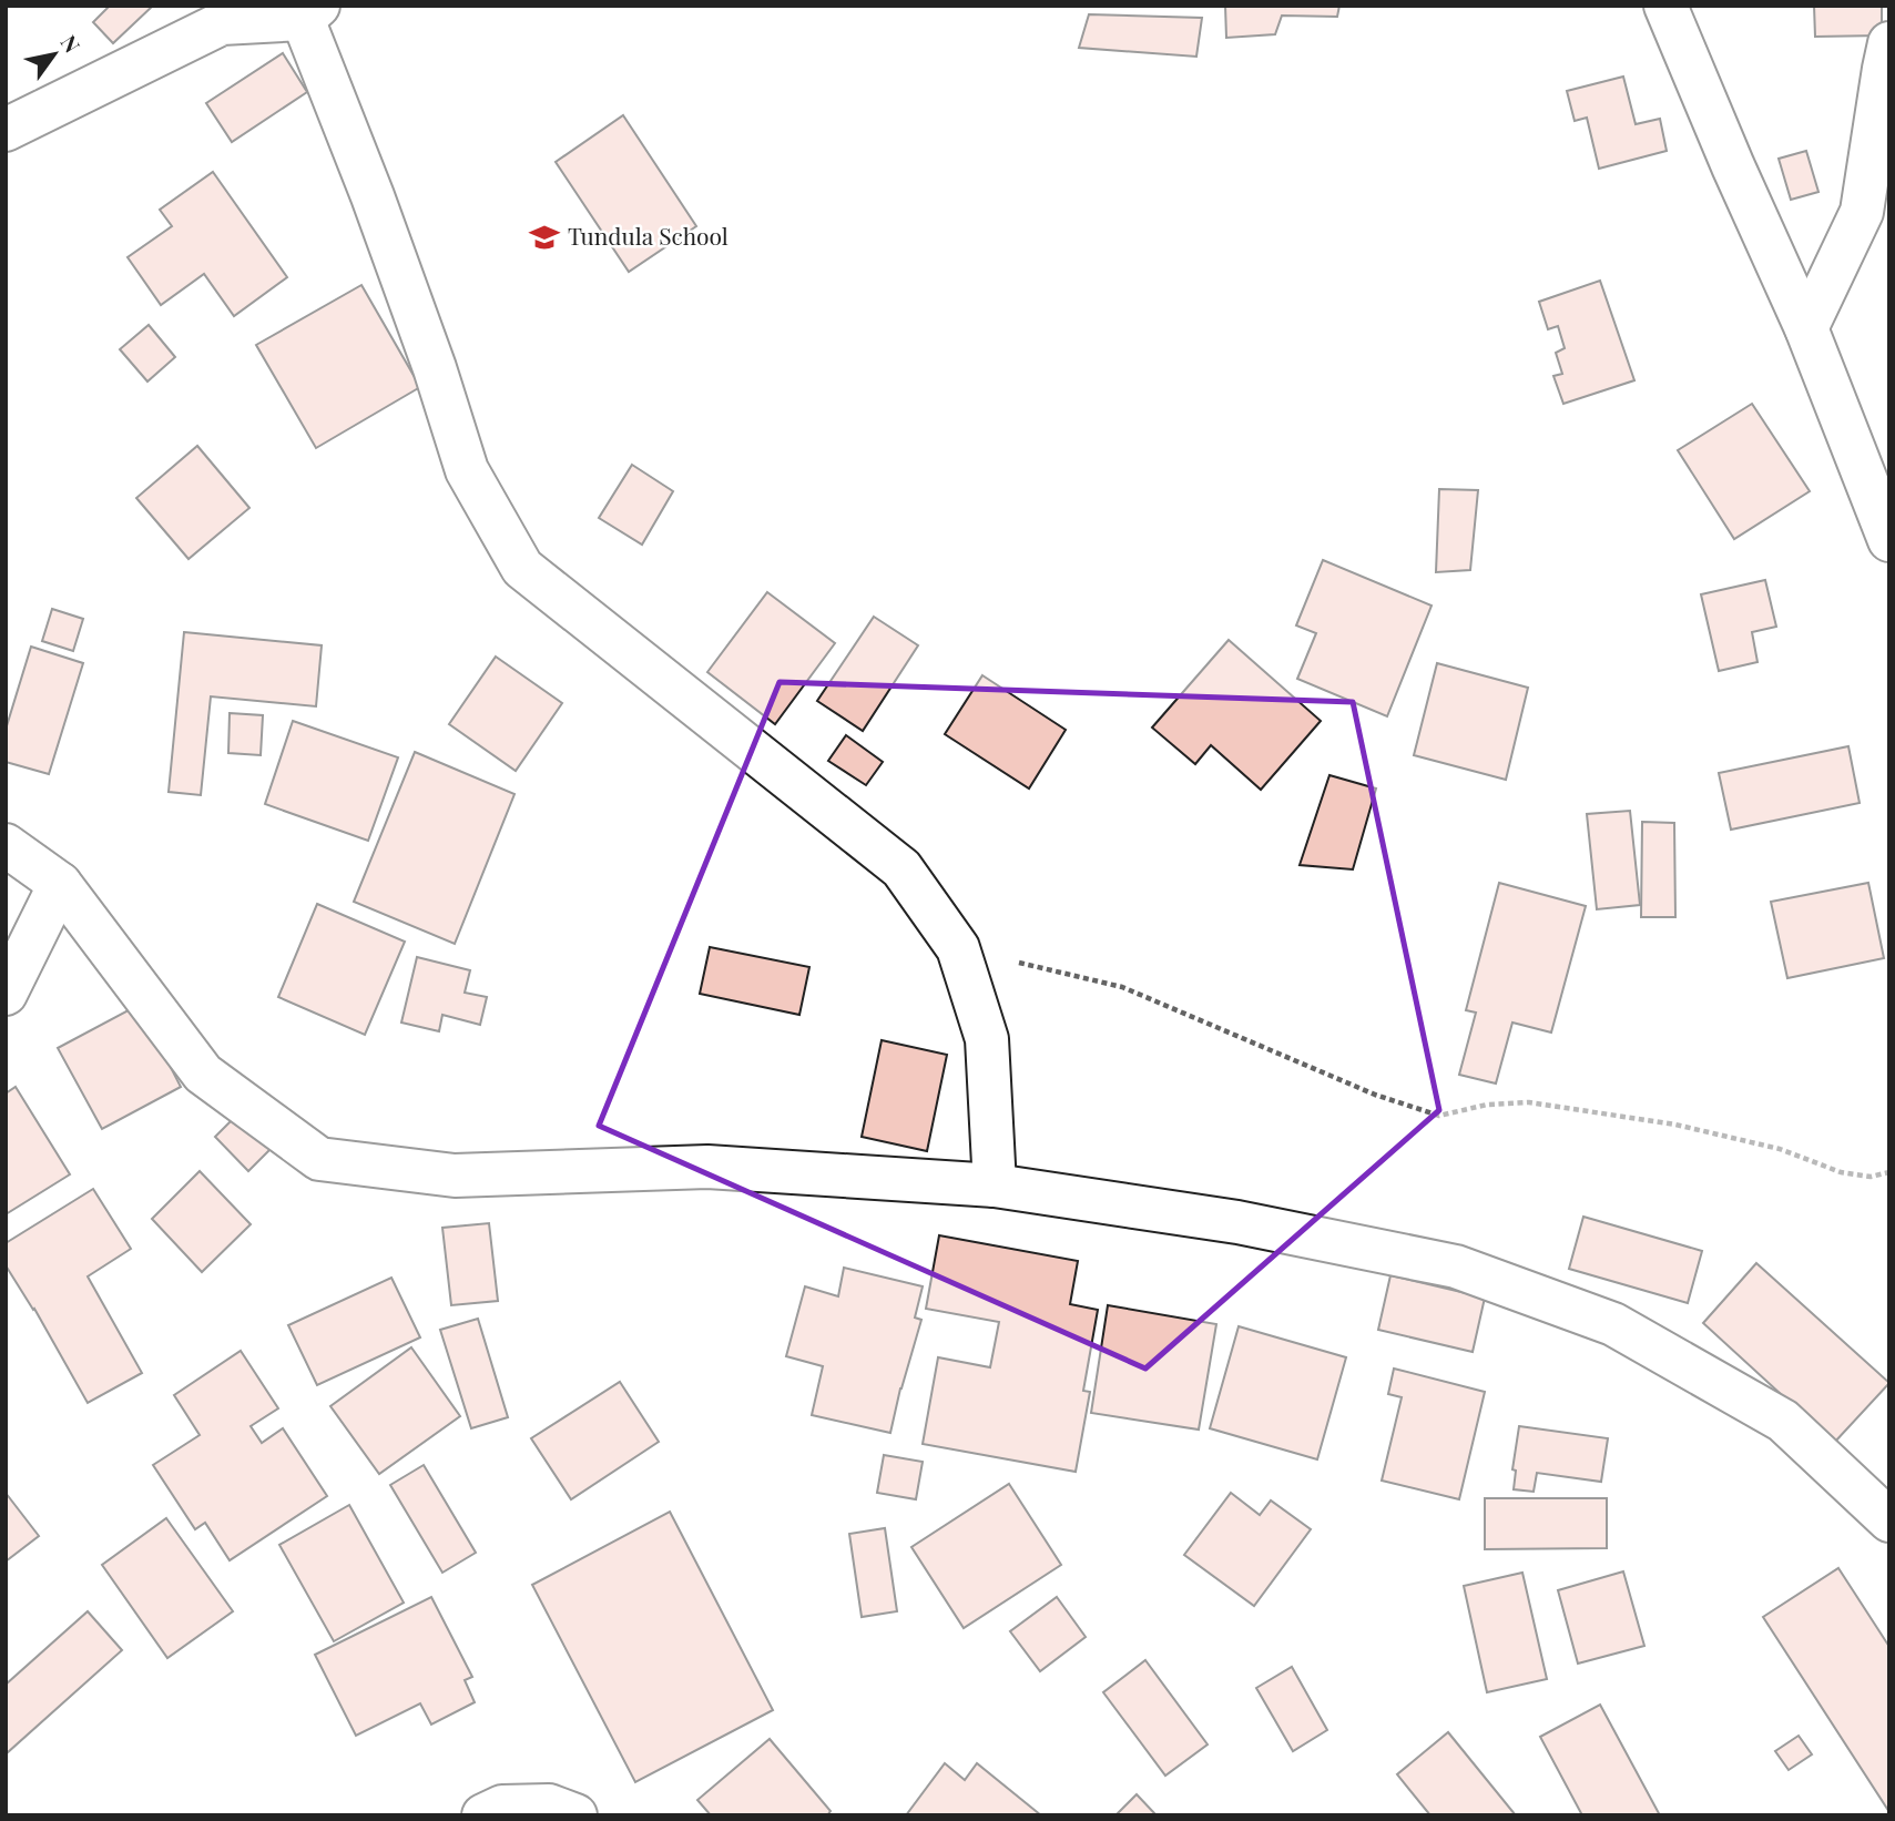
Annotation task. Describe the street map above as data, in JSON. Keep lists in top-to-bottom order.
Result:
{
  "places": {
    "school or university": ["Tundula School"]
  },
  "north": "top right"
}
